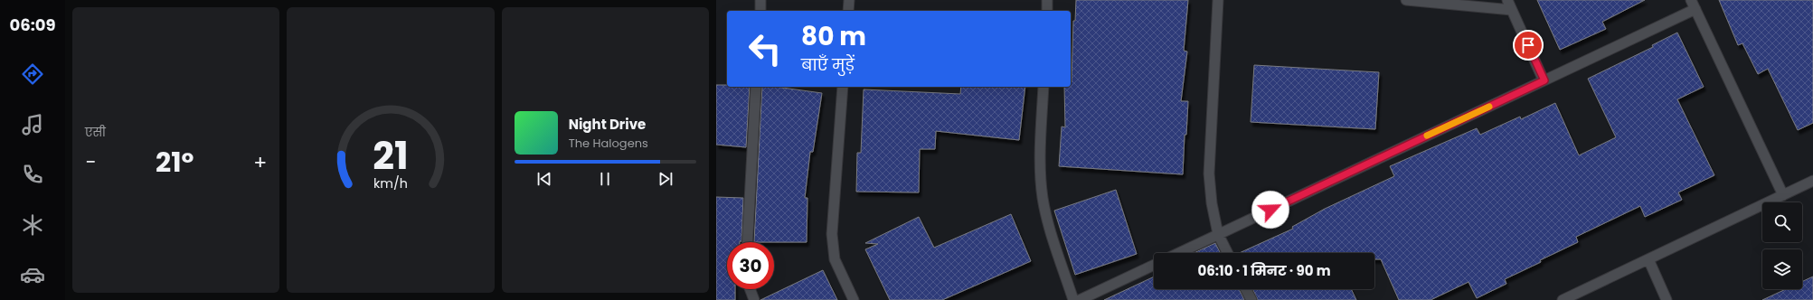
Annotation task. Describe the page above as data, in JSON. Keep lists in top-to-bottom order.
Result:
{
  "page": {
    "tabs": "06:09",
    "tile": "एसी",
    "turn": ["80 m", "बाएँ मुड़ें"],
    "song": ["Night Drive", "The Halogens"],
    "heat": ["−", "21°", "+"],
    "limit": "30",
    "trip": "06:10 · 1 मिनट · 90 m",
    "gauge": ["21", "km/h"]
  }
}
